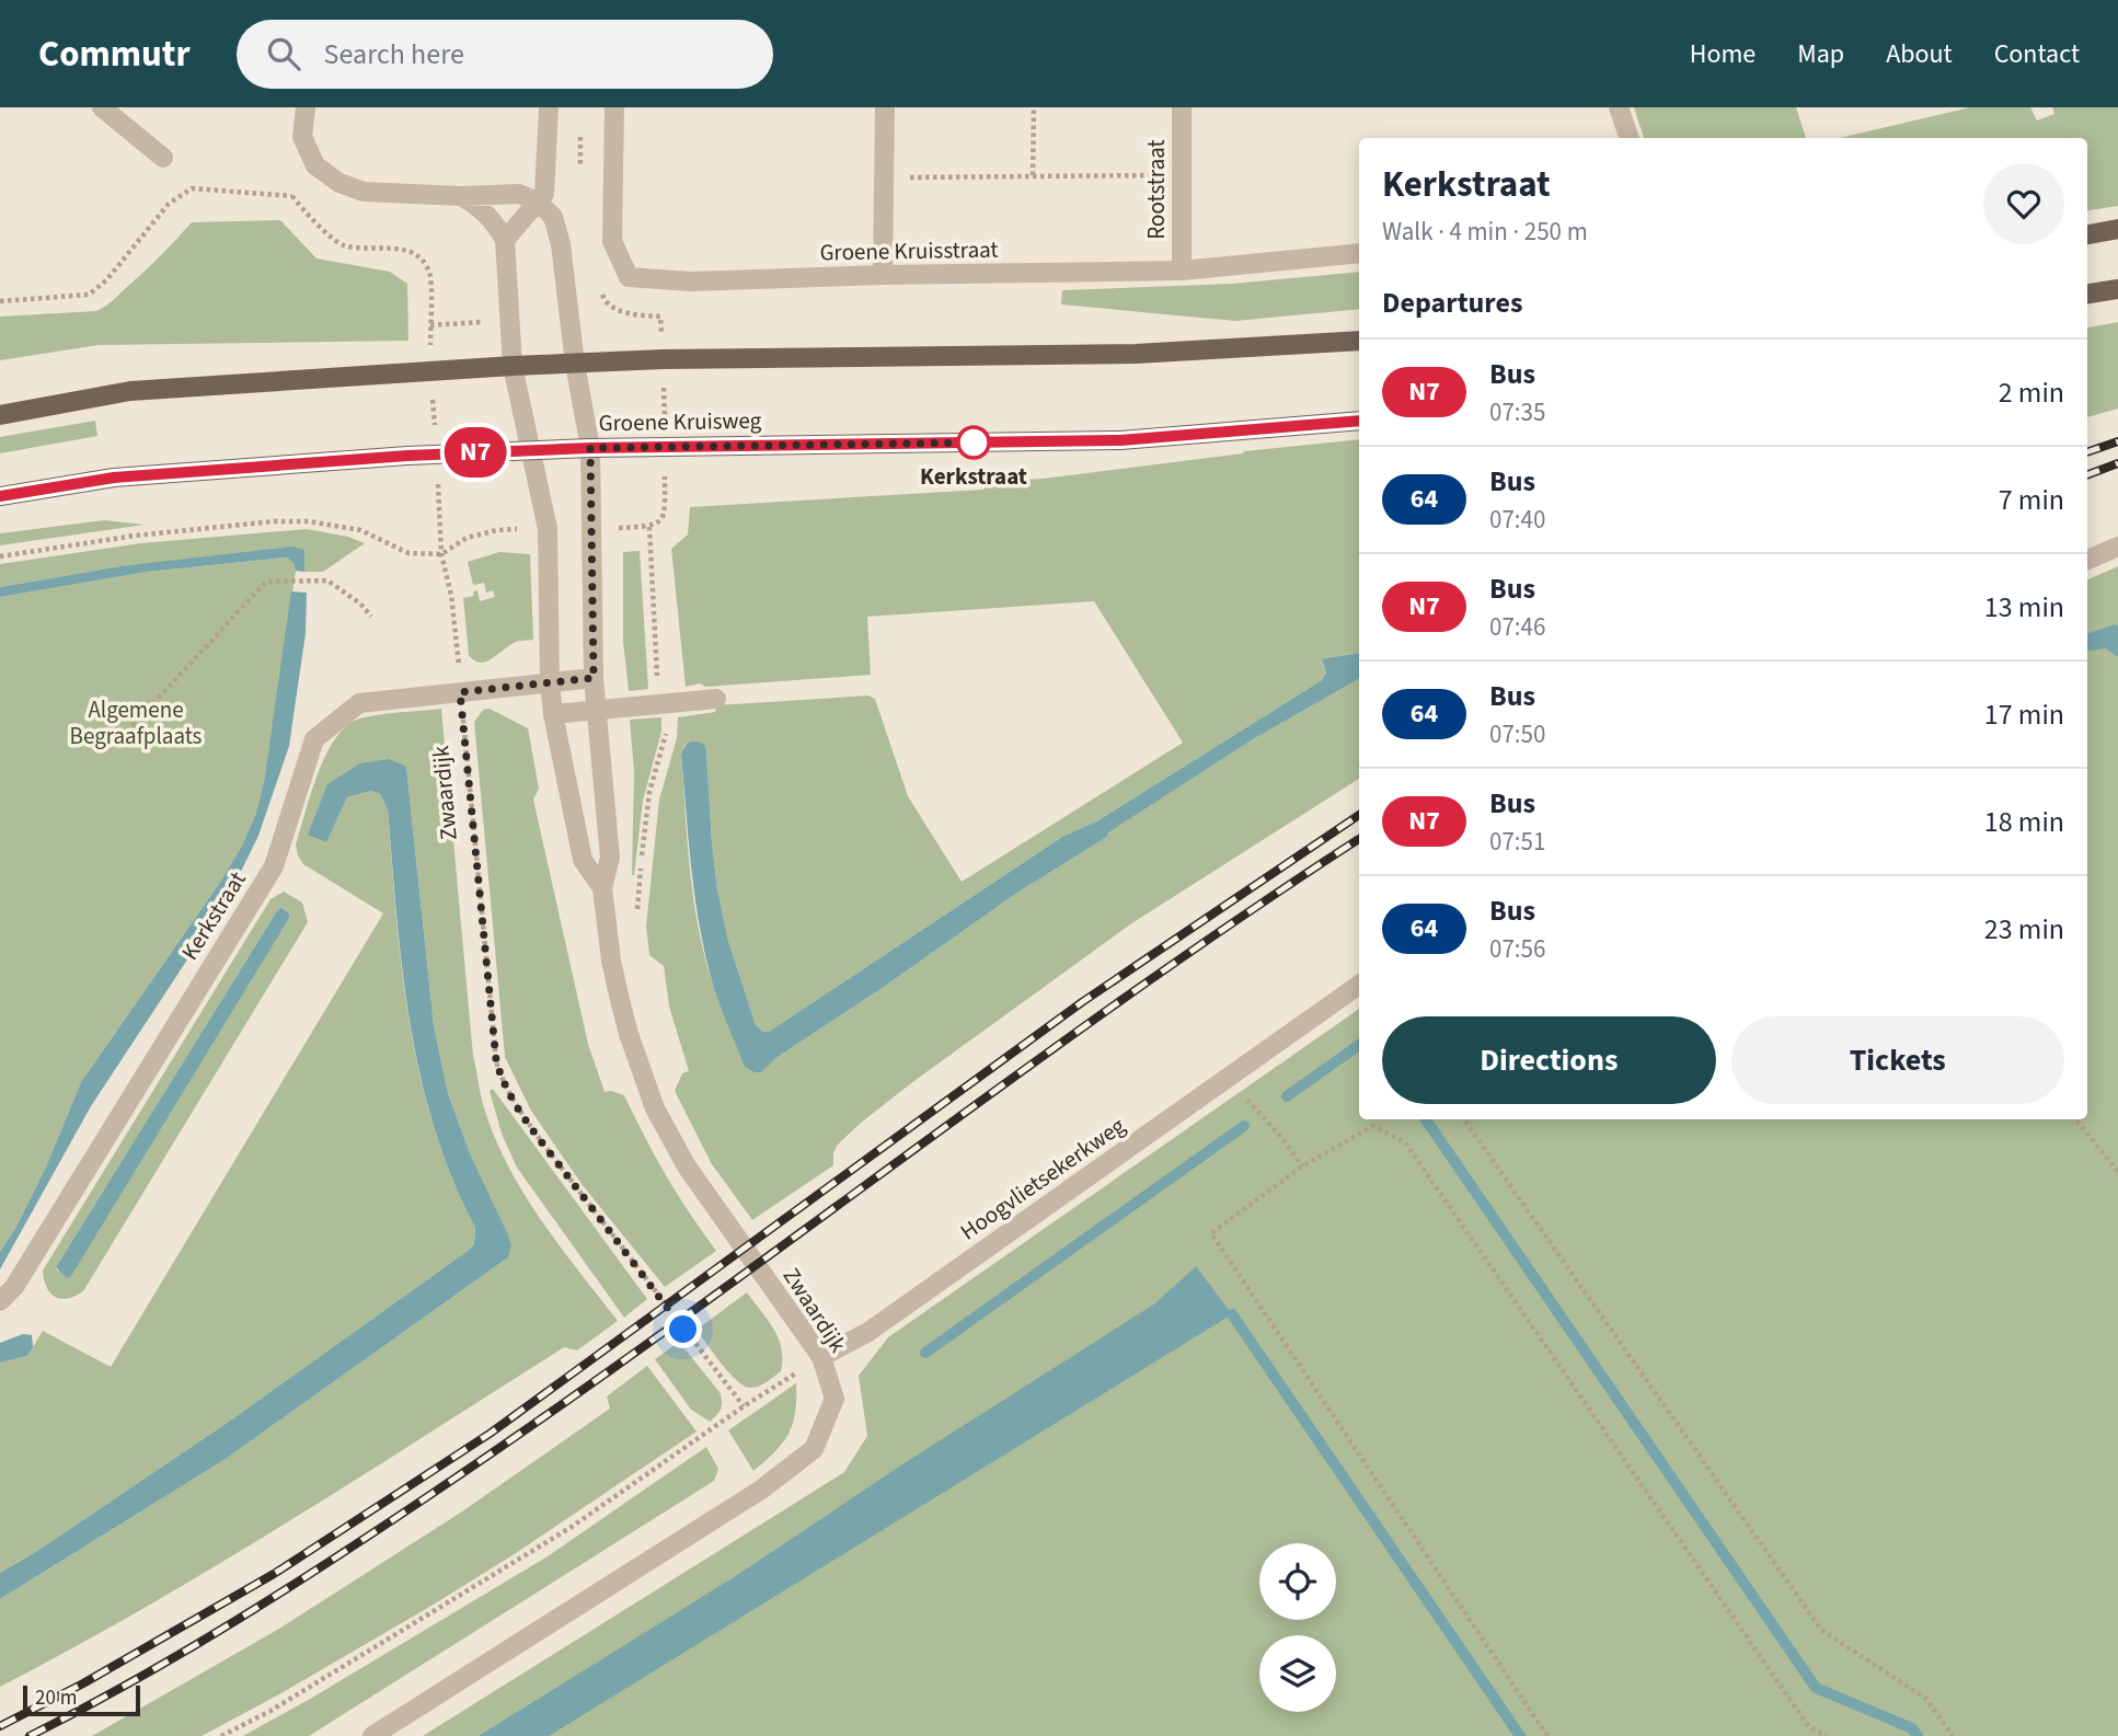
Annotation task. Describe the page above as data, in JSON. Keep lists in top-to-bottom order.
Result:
{
  "streets": {
    "main road": ["Groene Kruisweg"],
    "street": [
      "Rootstraat",
      "Groene Kruisstraat",
      "Zwaardijk",
      "Kerkstraat",
      "Hoogvlietsekerkweg"
    ]
  },
  "crossings": [
    ["Rootstraat", "Groene Kruisstraat"],
    ["Groene Kruisweg", "Zwaardijk"],
    ["Zwaardijk", "Kerkstraat"],
    ["Zwaardijk", "Hoogvlietsekerkweg"]
  ],
  "parks": ["Algemene Begraafplaats"],
  "places": ["Kerkstraat"],
  "lines": ["bus line N7"],
  "scale_bar": "20 m",
  "page": {
    "header": "Commutr",
    "search": "Search here",
    "nav": [
      "Home",
      "Map",
      "About",
      "Contact"
    ],
    "on_map": "N7",
    "heading": [
      ["Kerkstraat", "Walk · 4 min · 250 m"],
      "Departures"
    ],
    "list": [
      {
        "mark": "N7",
        "name": "Bus",
        "note": "07:35",
        "value": "2 min"
      },
      {
        "mark": "64",
        "name": "Bus",
        "note": "07:40",
        "value": "7 min"
      },
      {
        "mark": "N7",
        "name": "Bus",
        "note": "07:46",
        "value": "13 min"
      },
      {
        "mark": "64",
        "name": "Bus",
        "note": "07:50",
        "value": "17 min"
      },
      {
        "mark": "N7",
        "name": "Bus",
        "note": "07:51",
        "value": "18 min"
      },
      {
        "mark": "64",
        "name": "Bus",
        "note": "07:56",
        "value": "23 min"
      }
    ],
    "buttons": ["Directions", "Tickets"],
    "scale": "20 m"
  }
}
